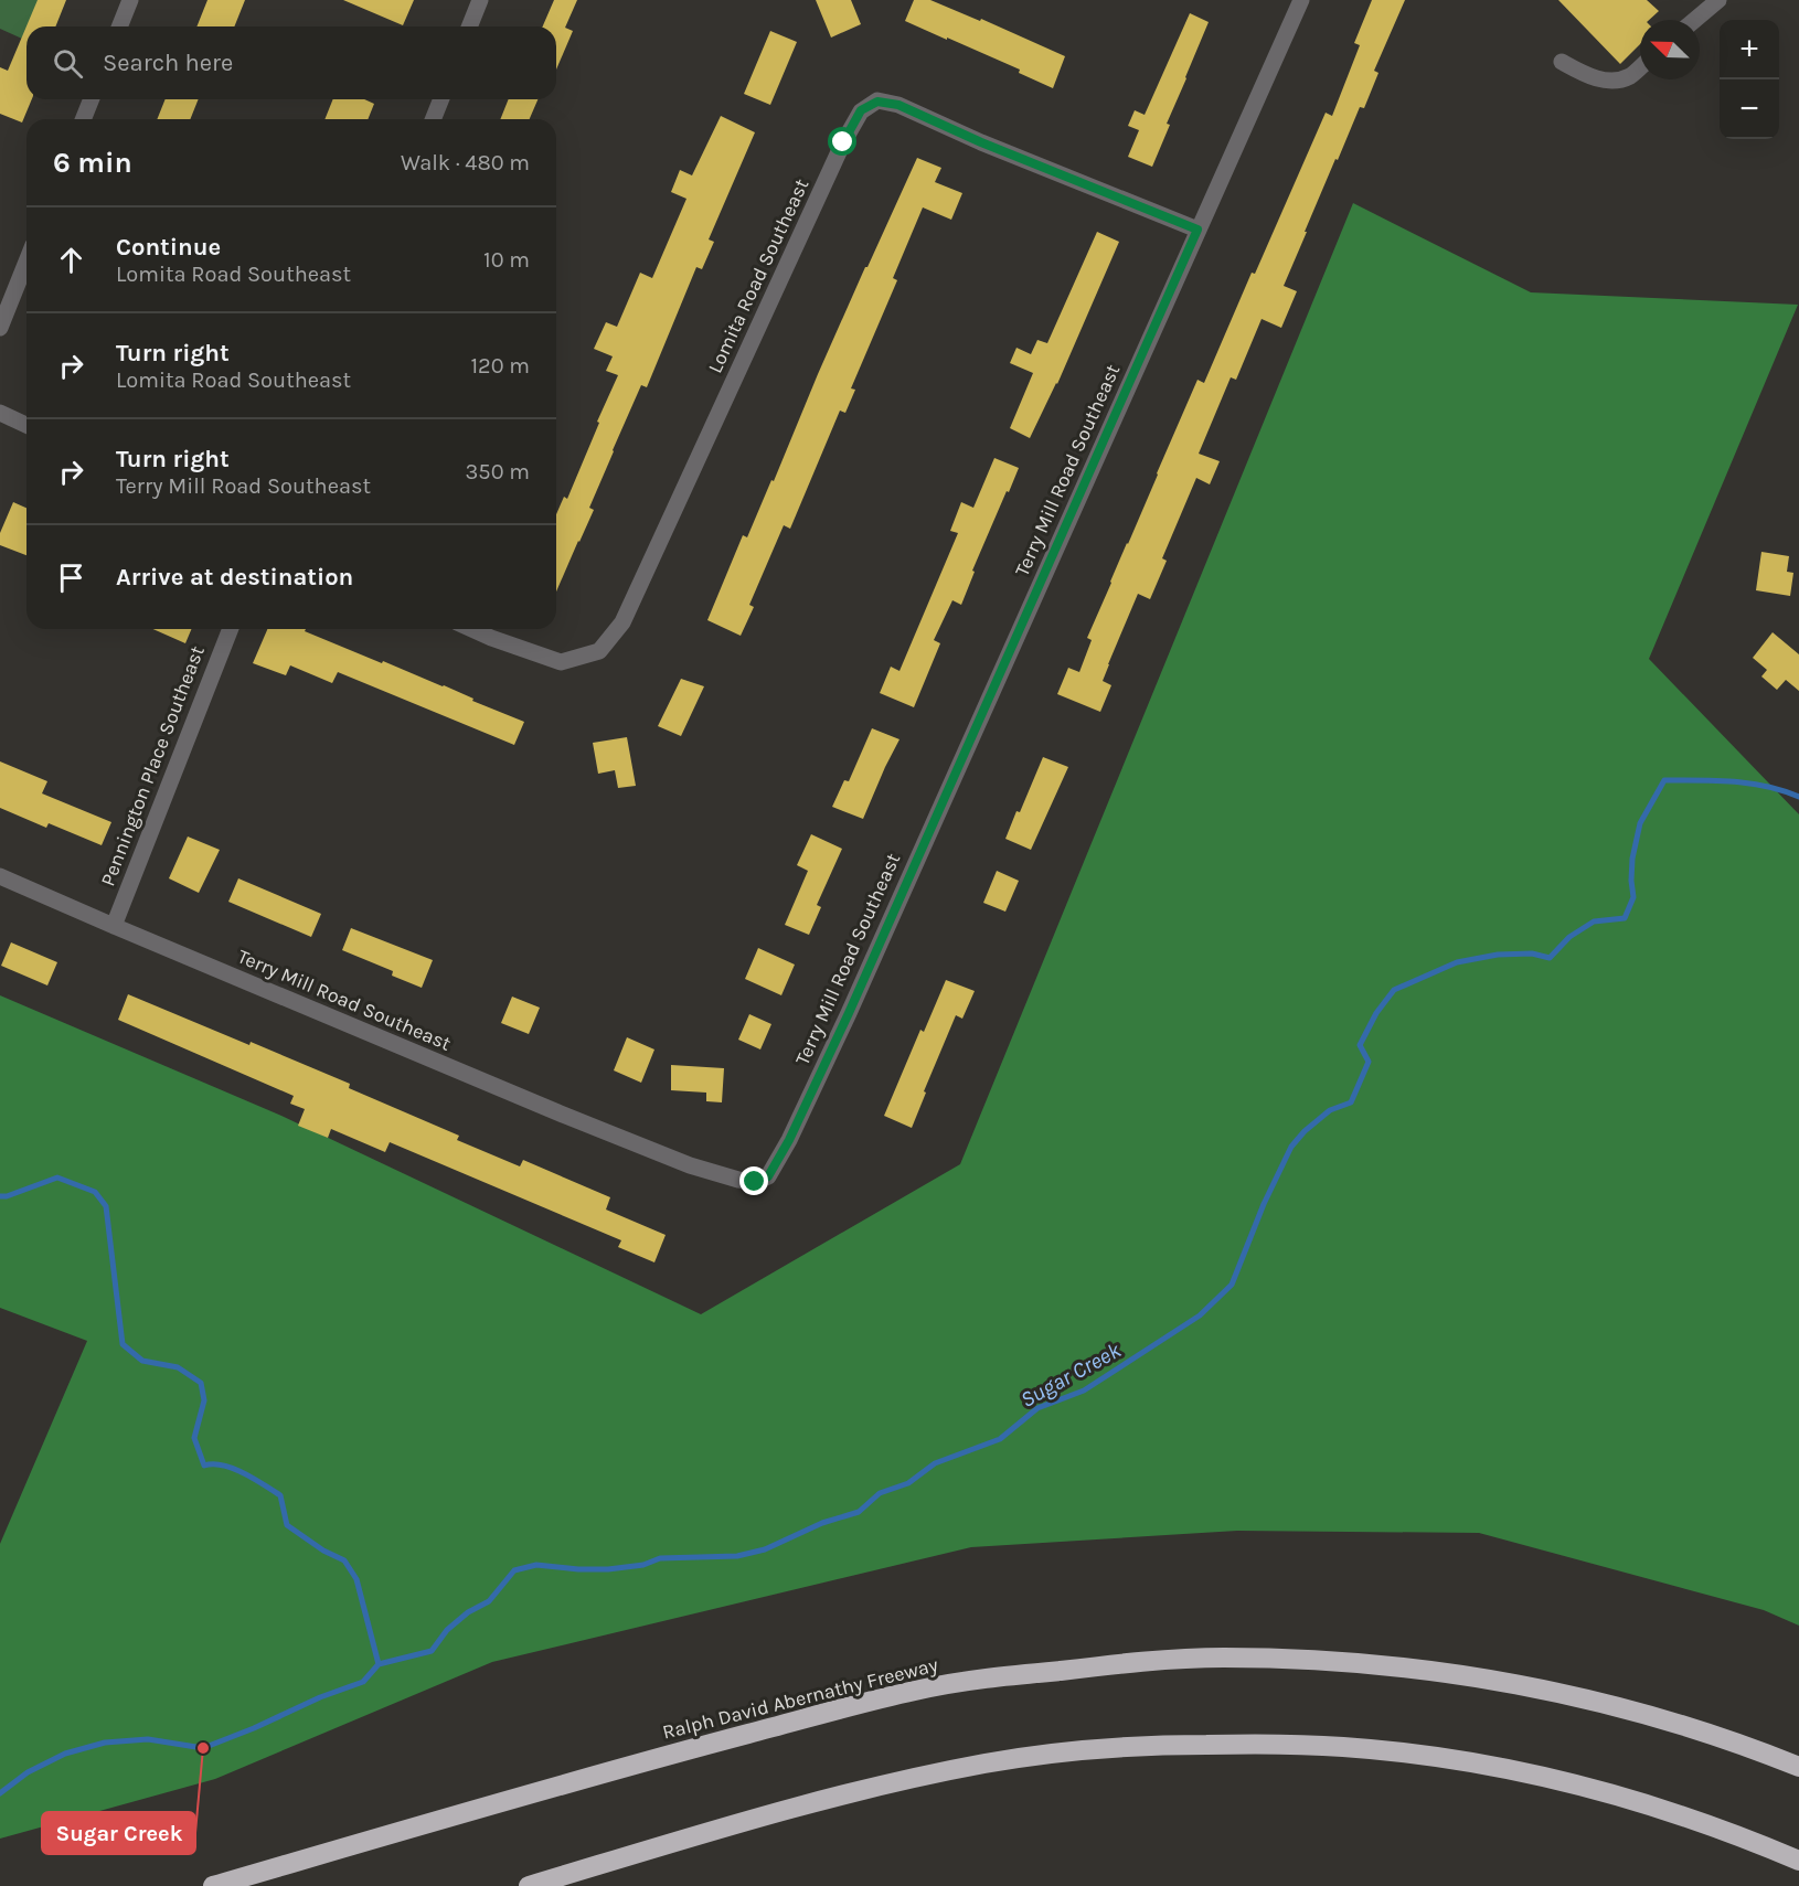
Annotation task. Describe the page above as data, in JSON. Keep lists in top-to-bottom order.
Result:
{
  "streets": {
    "highway": ["Ralph David Abernathy Freeway"],
    "street": ["Lomita Road Southeast", "Terry Mill Road Southeast", "Pennington Place Southeast"]
  },
  "crossings": [
    ["Lomita Road Southeast", "Terry Mill Road Southeast"],
    ["Terry Mill Road Southeast", "Pennington Place Southeast"]
  ],
  "water": ["Sugar Creek"],
  "places": ["Sugar Creek"],
  "north": "top left",
  "page": {
    "map_buttons": ["+", "−"],
    "search": "Search here",
    "heading": ["6 min", "Walk · 480 m"],
    "list": [
      ["Continue", "Lomita Road Southeast", "10 m"],
      ["Turn right", "Lomita Road Southeast", "120 m"],
      ["Turn right", "Terry Mill Road Southeast", "350 m"],
      "Arrive at destination"
    ]
  }
}
